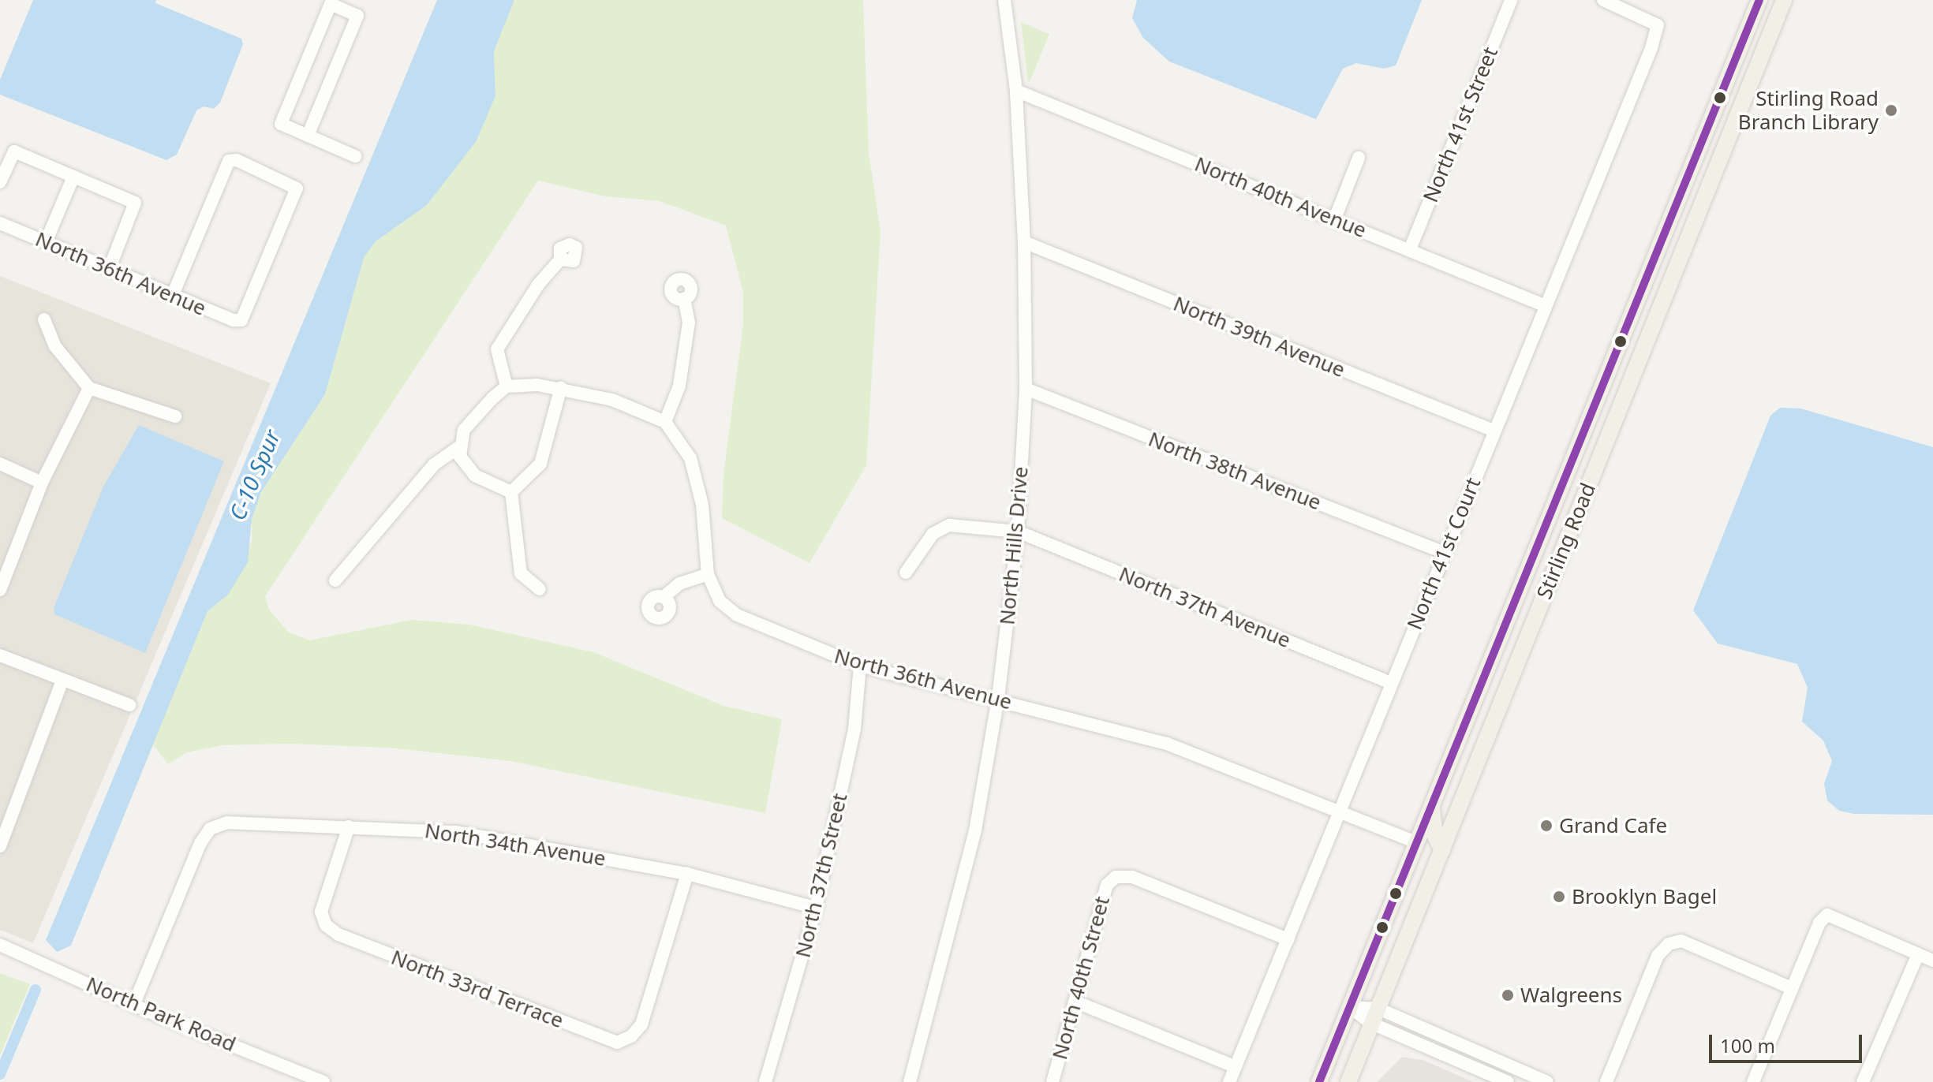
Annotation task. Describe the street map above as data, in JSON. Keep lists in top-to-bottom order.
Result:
{
  "streets": {
    "main road": ["Stirling Road"],
    "street": [
      "North 41st Street",
      "North 40th Avenue",
      "North 36th Avenue",
      "North 39th Avenue",
      "North 38th Avenue",
      "North Hills Drive",
      "North 41st Court",
      "North 37th Avenue",
      "North 34th Avenue",
      "North 37th Street",
      "North 40th Street",
      "North 33rd Terrace",
      "North Park Road"
    ]
  },
  "crossings": [
    ["North 41st Street", "North 40th Avenue"],
    ["North 40th Avenue", "North Hills Drive"],
    ["North 40th Avenue", "North 41st Court"],
    ["North 36th Avenue", "Stirling Road"],
    ["North 36th Avenue", "North Hills Drive"],
    ["North 36th Avenue", "North 41st Court"],
    ["North 36th Avenue", "North 37th Street"],
    ["North 39th Avenue", "North Hills Drive"],
    ["North 39th Avenue", "North 41st Court"],
    ["North 38th Avenue", "North Hills Drive"],
    ["North 38th Avenue", "North 41st Court"],
    ["North Hills Drive", "North 37th Avenue"],
    ["North 41st Court", "North 37th Avenue"],
    ["North 41st Court", "North 40th Street"],
    ["North 34th Avenue", "North 37th Street"],
    ["North 34th Avenue", "North 33rd Terrace"],
    ["North 34th Avenue", "North Park Road"]
  ],
  "water": ["C-10 Spur"],
  "places": [
    "Stirling Road Branch Library",
    "Grand Cafe",
    "Brooklyn Bagel",
    "Walgreens"
  ],
  "scale_bar": "100 m"
}
